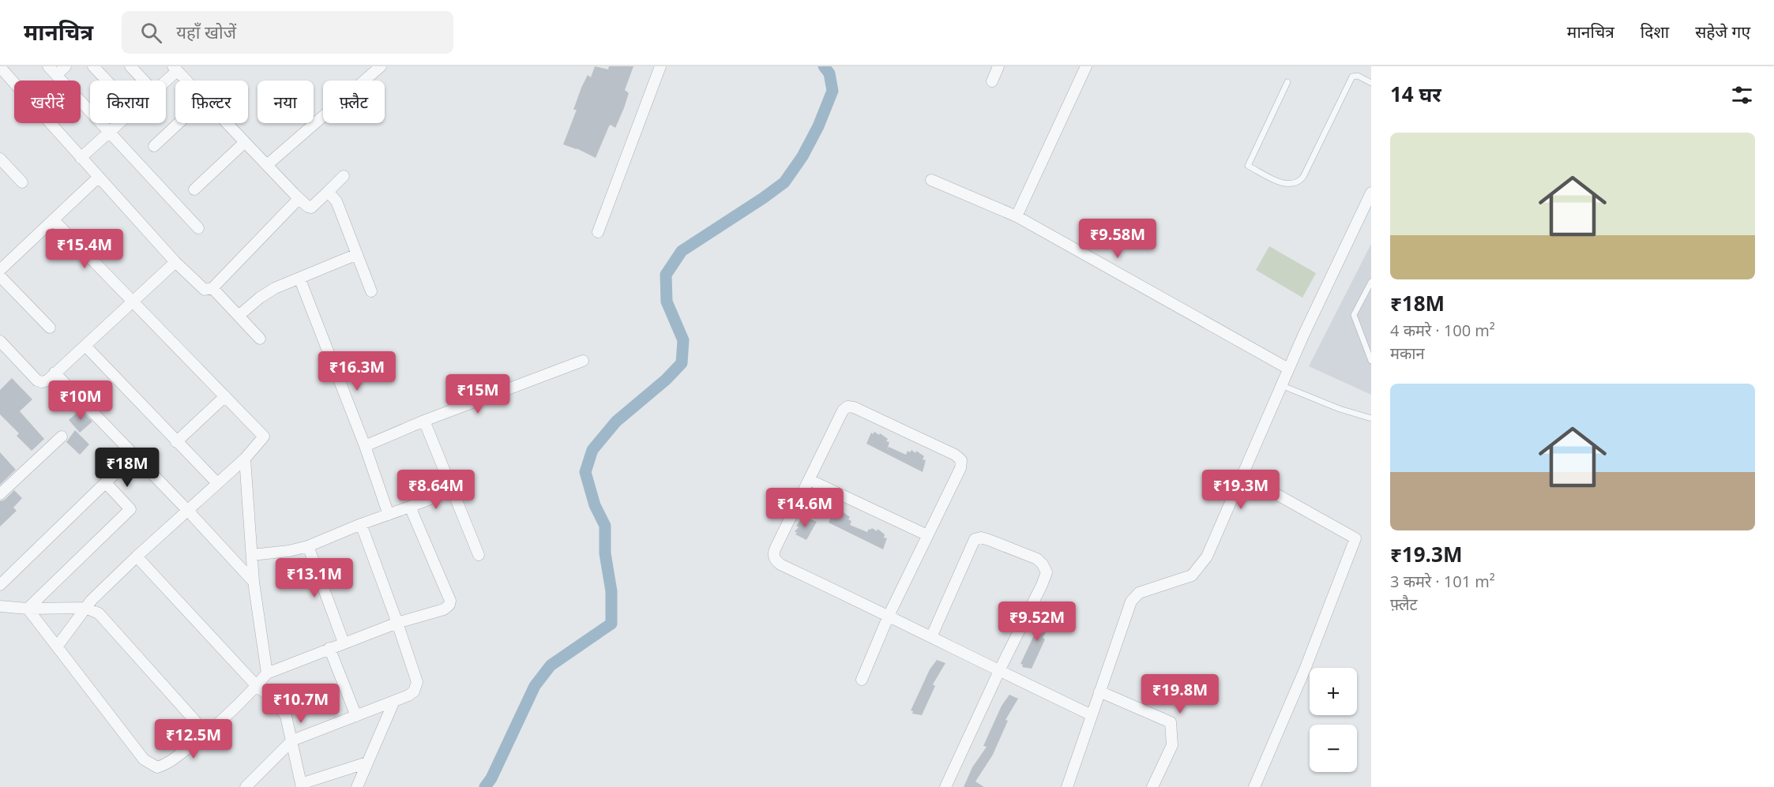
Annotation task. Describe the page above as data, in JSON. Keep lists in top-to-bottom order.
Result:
{
  "page": {
    "header": "मानचित्र",
    "search": "यहाँ खोजें",
    "nav": ["मानचित्र", "दिशा", "सहेजे गए"],
    "heading": "14 घर",
    "chip": [
      "खरीदें",
      "किराया",
      "फ़िल्टर",
      "नया",
      "फ़्लैट"
    ],
    "list": [
      {
        "name": "₹18M",
        "note": "4 कमरे · 100 m² · मकान"
      },
      {
        "name": "₹19.3M",
        "note": "3 कमरे · 101 m² · फ़्लैट"
      }
    ],
    "price": [
      "₹9.58M",
      "₹15.4M",
      "₹16.3M",
      "₹15M",
      "₹10M",
      "₹18M",
      "₹8.64M",
      "₹19.3M",
      "₹14.6M",
      "₹13.1M",
      "₹9.52M",
      "₹19.8M",
      "₹10.7M",
      "₹12.5M"
    ],
    "map_buttons": ["+", "−"]
  }
}
